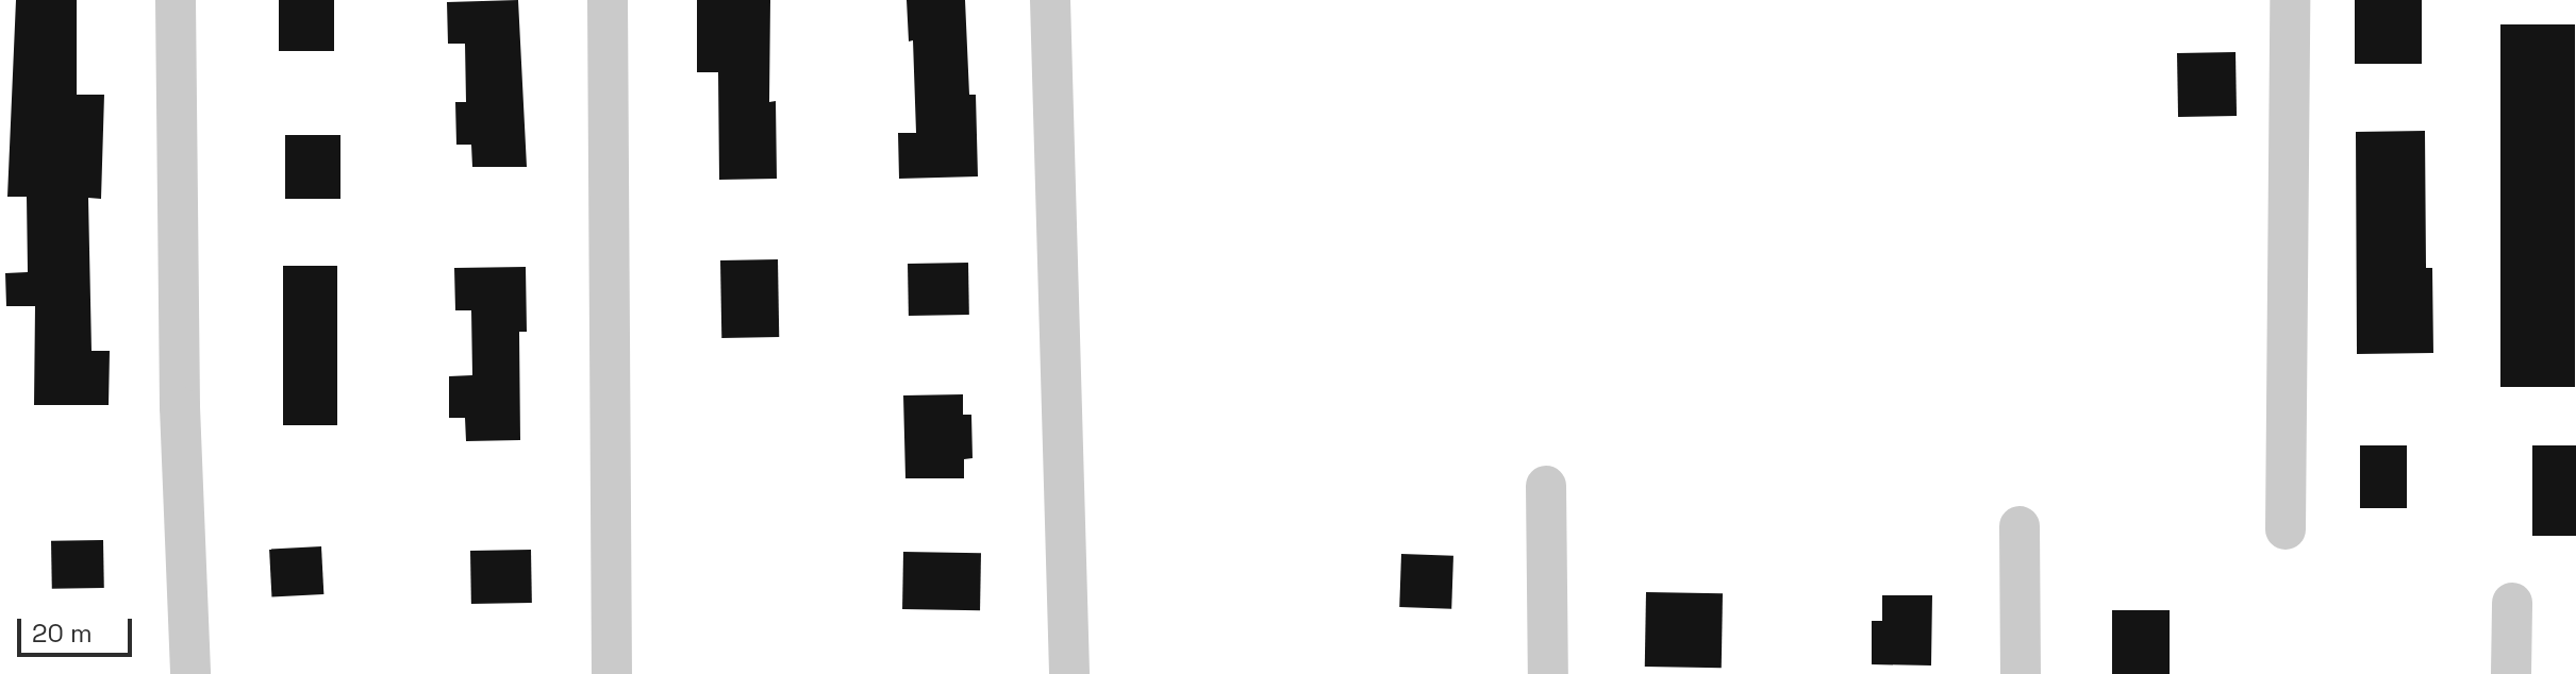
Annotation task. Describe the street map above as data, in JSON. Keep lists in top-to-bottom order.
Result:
{
  "scale_bar": "20 m"
}
